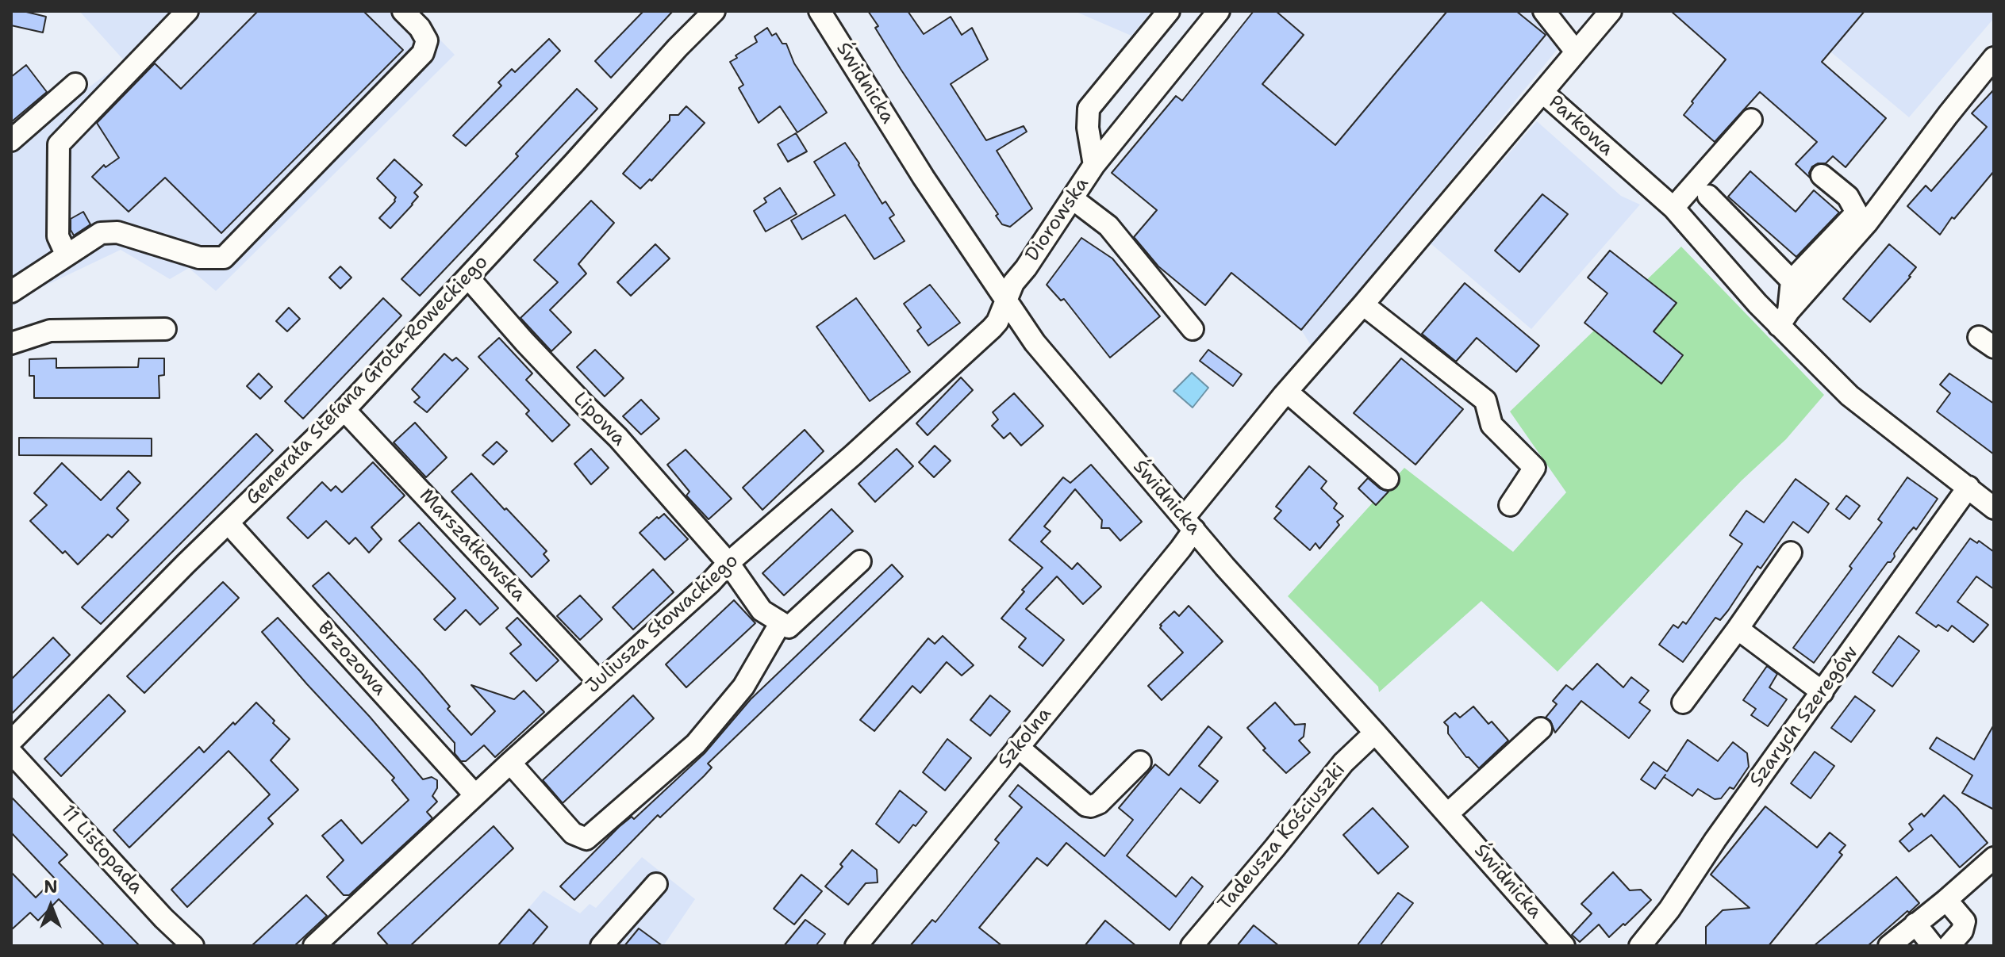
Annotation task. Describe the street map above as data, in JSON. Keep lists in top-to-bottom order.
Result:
{
  "streets": {
    "street": [
      "Świdnicka",
      "Parkowa",
      "Diorowska",
      "Generała Stefana Grota-Roweckiego",
      "Lipowa",
      "Marszałkowska",
      "Juliusza Słowackiego",
      "Brzozowa",
      "Szarych Szeregów",
      "Szkolna",
      "Tadeusza Kościuszki",
      "11 Listopada"
    ]
  },
  "crossings": [
    ["Świdnicka", "Parkowa"],
    ["Świdnicka", "Diorowska"],
    ["Świdnicka", "Juliusza Słowackiego"],
    ["Świdnicka", "Szkolna"],
    ["Świdnicka", "Tadeusza Kościuszki"],
    ["Parkowa", "Szarych Szeregów"],
    ["Parkowa", "Szkolna"],
    ["Diorowska", "Juliusza Słowackiego"],
    ["Generała Stefana Grota-Roweckiego", "Lipowa"],
    ["Generała Stefana Grota-Roweckiego", "Marszałkowska"],
    ["Generała Stefana Grota-Roweckiego", "Brzozowa"],
    ["Lipowa", "Juliusza Słowackiego"],
    ["Marszałkowska", "Juliusza Słowackiego"],
    ["Juliusza Słowackiego", "Brzozowa"]
  ],
  "north": "top"
}
